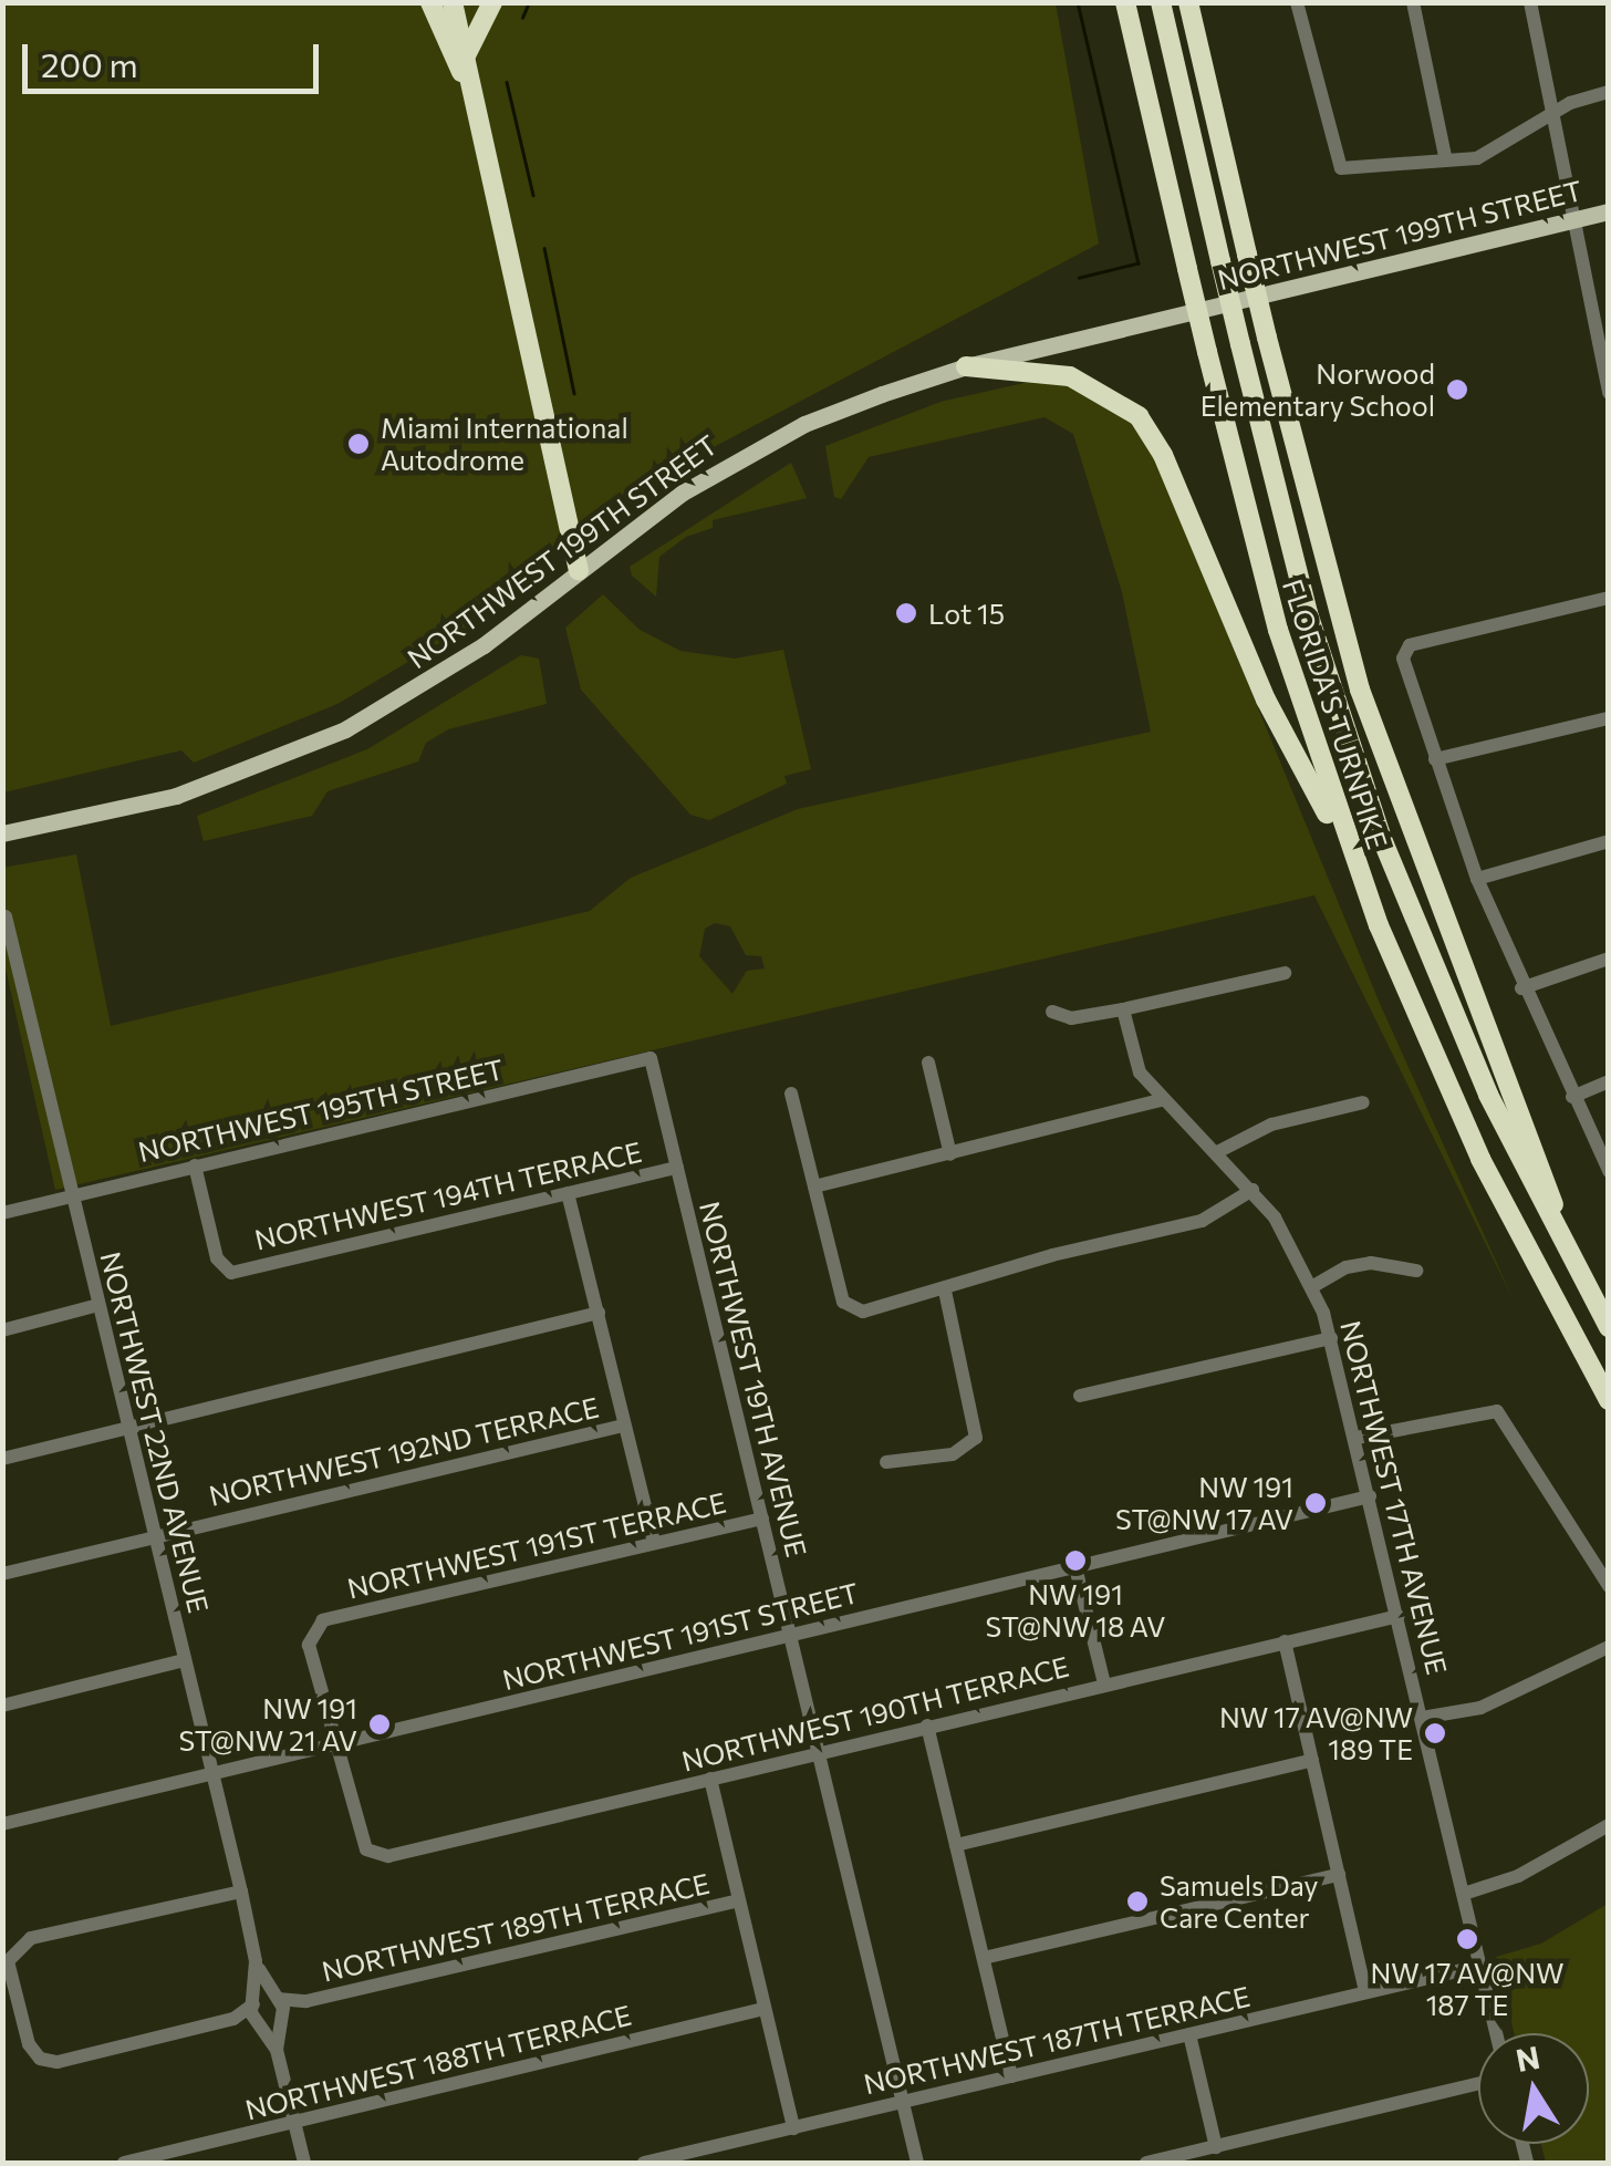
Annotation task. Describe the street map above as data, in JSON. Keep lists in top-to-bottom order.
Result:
{
  "streets": {
    "highway": ["FLORIDA'S TURNPIKE"],
    "main road": ["NORTHWEST 199TH STREET"],
    "street": [
      "NORTHWEST 195TH STREET",
      "NORTHWEST 194TH TERRACE",
      "NORTHWEST 19TH AVENUE",
      "NORTHWEST 22ND AVENUE",
      "NORTHWEST 192ND TERRACE",
      "NORTHWEST 17TH AVENUE",
      "NORTHWEST 191ST TERRACE",
      "NORTHWEST 191ST STREET",
      "NORTHWEST 190TH TERRACE",
      "NORTHWEST 189TH TERRACE",
      "NORTHWEST 187TH TERRACE",
      "NORTHWEST 188TH TERRACE"
    ]
  },
  "crossings": [
    ["NORTHWEST 195TH STREET", "NORTHWEST 194TH TERRACE"],
    ["NORTHWEST 195TH STREET", "NORTHWEST 19TH AVENUE"],
    ["NORTHWEST 195TH STREET", "NORTHWEST 22ND AVENUE"],
    ["NORTHWEST 194TH TERRACE", "NORTHWEST 19TH AVENUE"],
    ["NORTHWEST 19TH AVENUE", "NORTHWEST 191ST TERRACE"],
    ["NORTHWEST 19TH AVENUE", "NORTHWEST 191ST STREET"],
    ["NORTHWEST 19TH AVENUE", "NORTHWEST 190TH TERRACE"],
    ["NORTHWEST 19TH AVENUE", "NORTHWEST 187TH TERRACE"],
    ["NORTHWEST 22ND AVENUE", "NORTHWEST 192ND TERRACE"],
    ["NORTHWEST 22ND AVENUE", "NORTHWEST 191ST STREET"],
    ["NORTHWEST 22ND AVENUE", "NORTHWEST 189TH TERRACE"],
    ["NORTHWEST 17TH AVENUE", "NORTHWEST 191ST STREET"],
    ["NORTHWEST 17TH AVENUE", "NORTHWEST 190TH TERRACE"],
    ["NORTHWEST 17TH AVENUE", "NORTHWEST 187TH TERRACE"],
    ["NORTHWEST 191ST TERRACE", "NORTHWEST 191ST STREET"],
    ["NORTHWEST 191ST TERRACE", "NORTHWEST 190TH TERRACE"],
    ["NORTHWEST 191ST STREET", "NORTHWEST 190TH TERRACE"]
  ],
  "places": [
    "Norwood Elementary School",
    "Miami International Autodrome",
    "Lot 15",
    "NW 191 ST@NW 17 AV",
    "NW 191 ST@NW 18 AV",
    "NW 191 ST@NW 21 AV",
    "NW 17 AV@NW 189 TE",
    "Samuels Day Care Center",
    "NW 17 AV@NW 187 TE"
  ],
  "scale_bar": "200 m",
  "north": "top"
}
